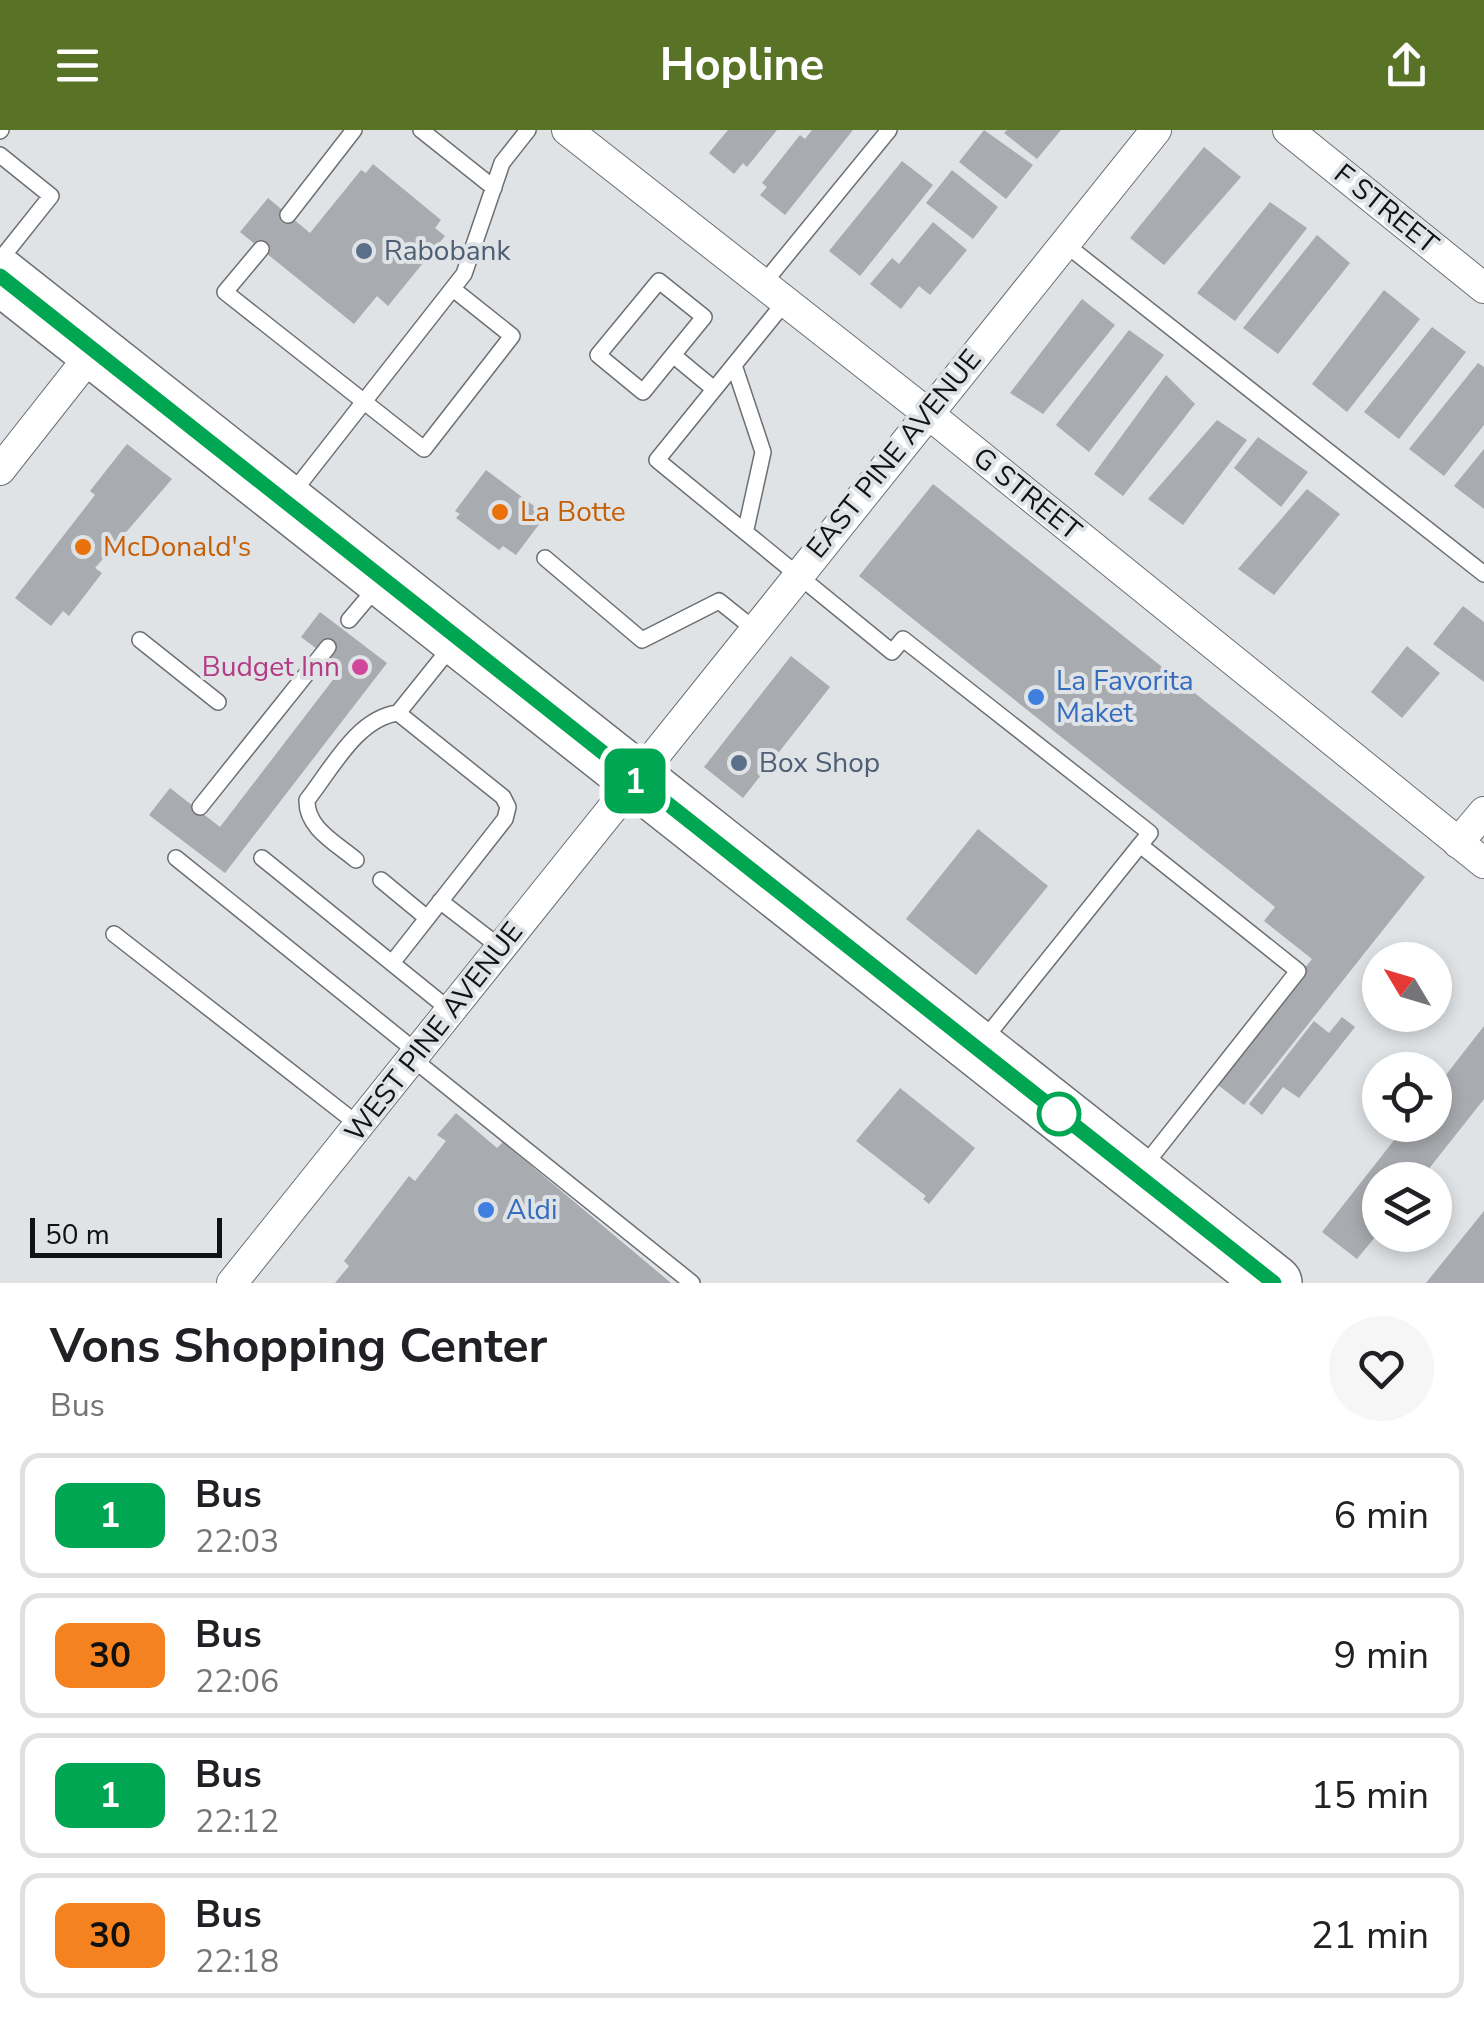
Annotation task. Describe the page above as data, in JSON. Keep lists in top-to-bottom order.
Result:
{
  "streets": {
    "street": [
      "F STREET",
      "EAST PINE AVENUE",
      "G STREET",
      "WEST PINE AVENUE"
    ]
  },
  "crossings": [
    ["EAST PINE AVENUE", "G STREET"],
    ["EAST PINE AVENUE", "WEST PINE AVENUE"]
  ],
  "places": [
    "Rabobank",
    "La Botte",
    "McDonald's",
    "Budget Inn",
    "La Favorita Maket",
    "Box Shop",
    "Aldi"
  ],
  "lines": ["bus line 1"],
  "scale_bar": "50 m",
  "north": "top left",
  "page": {
    "header": "Hopline",
    "on_map": "1",
    "scale": "50 m",
    "heading": ["Vons Shopping Center", "Bus"],
    "list": [
      {
        "mark": "1",
        "name": "Bus",
        "note": "22:03",
        "value": "6 min"
      },
      {
        "mark": "30",
        "name": "Bus",
        "note": "22:06",
        "value": "9 min"
      },
      {
        "mark": "1",
        "name": "Bus",
        "note": "22:12",
        "value": "15 min"
      },
      {
        "mark": "30",
        "name": "Bus",
        "note": "22:18",
        "value": "21 min"
      }
    ]
  }
}
